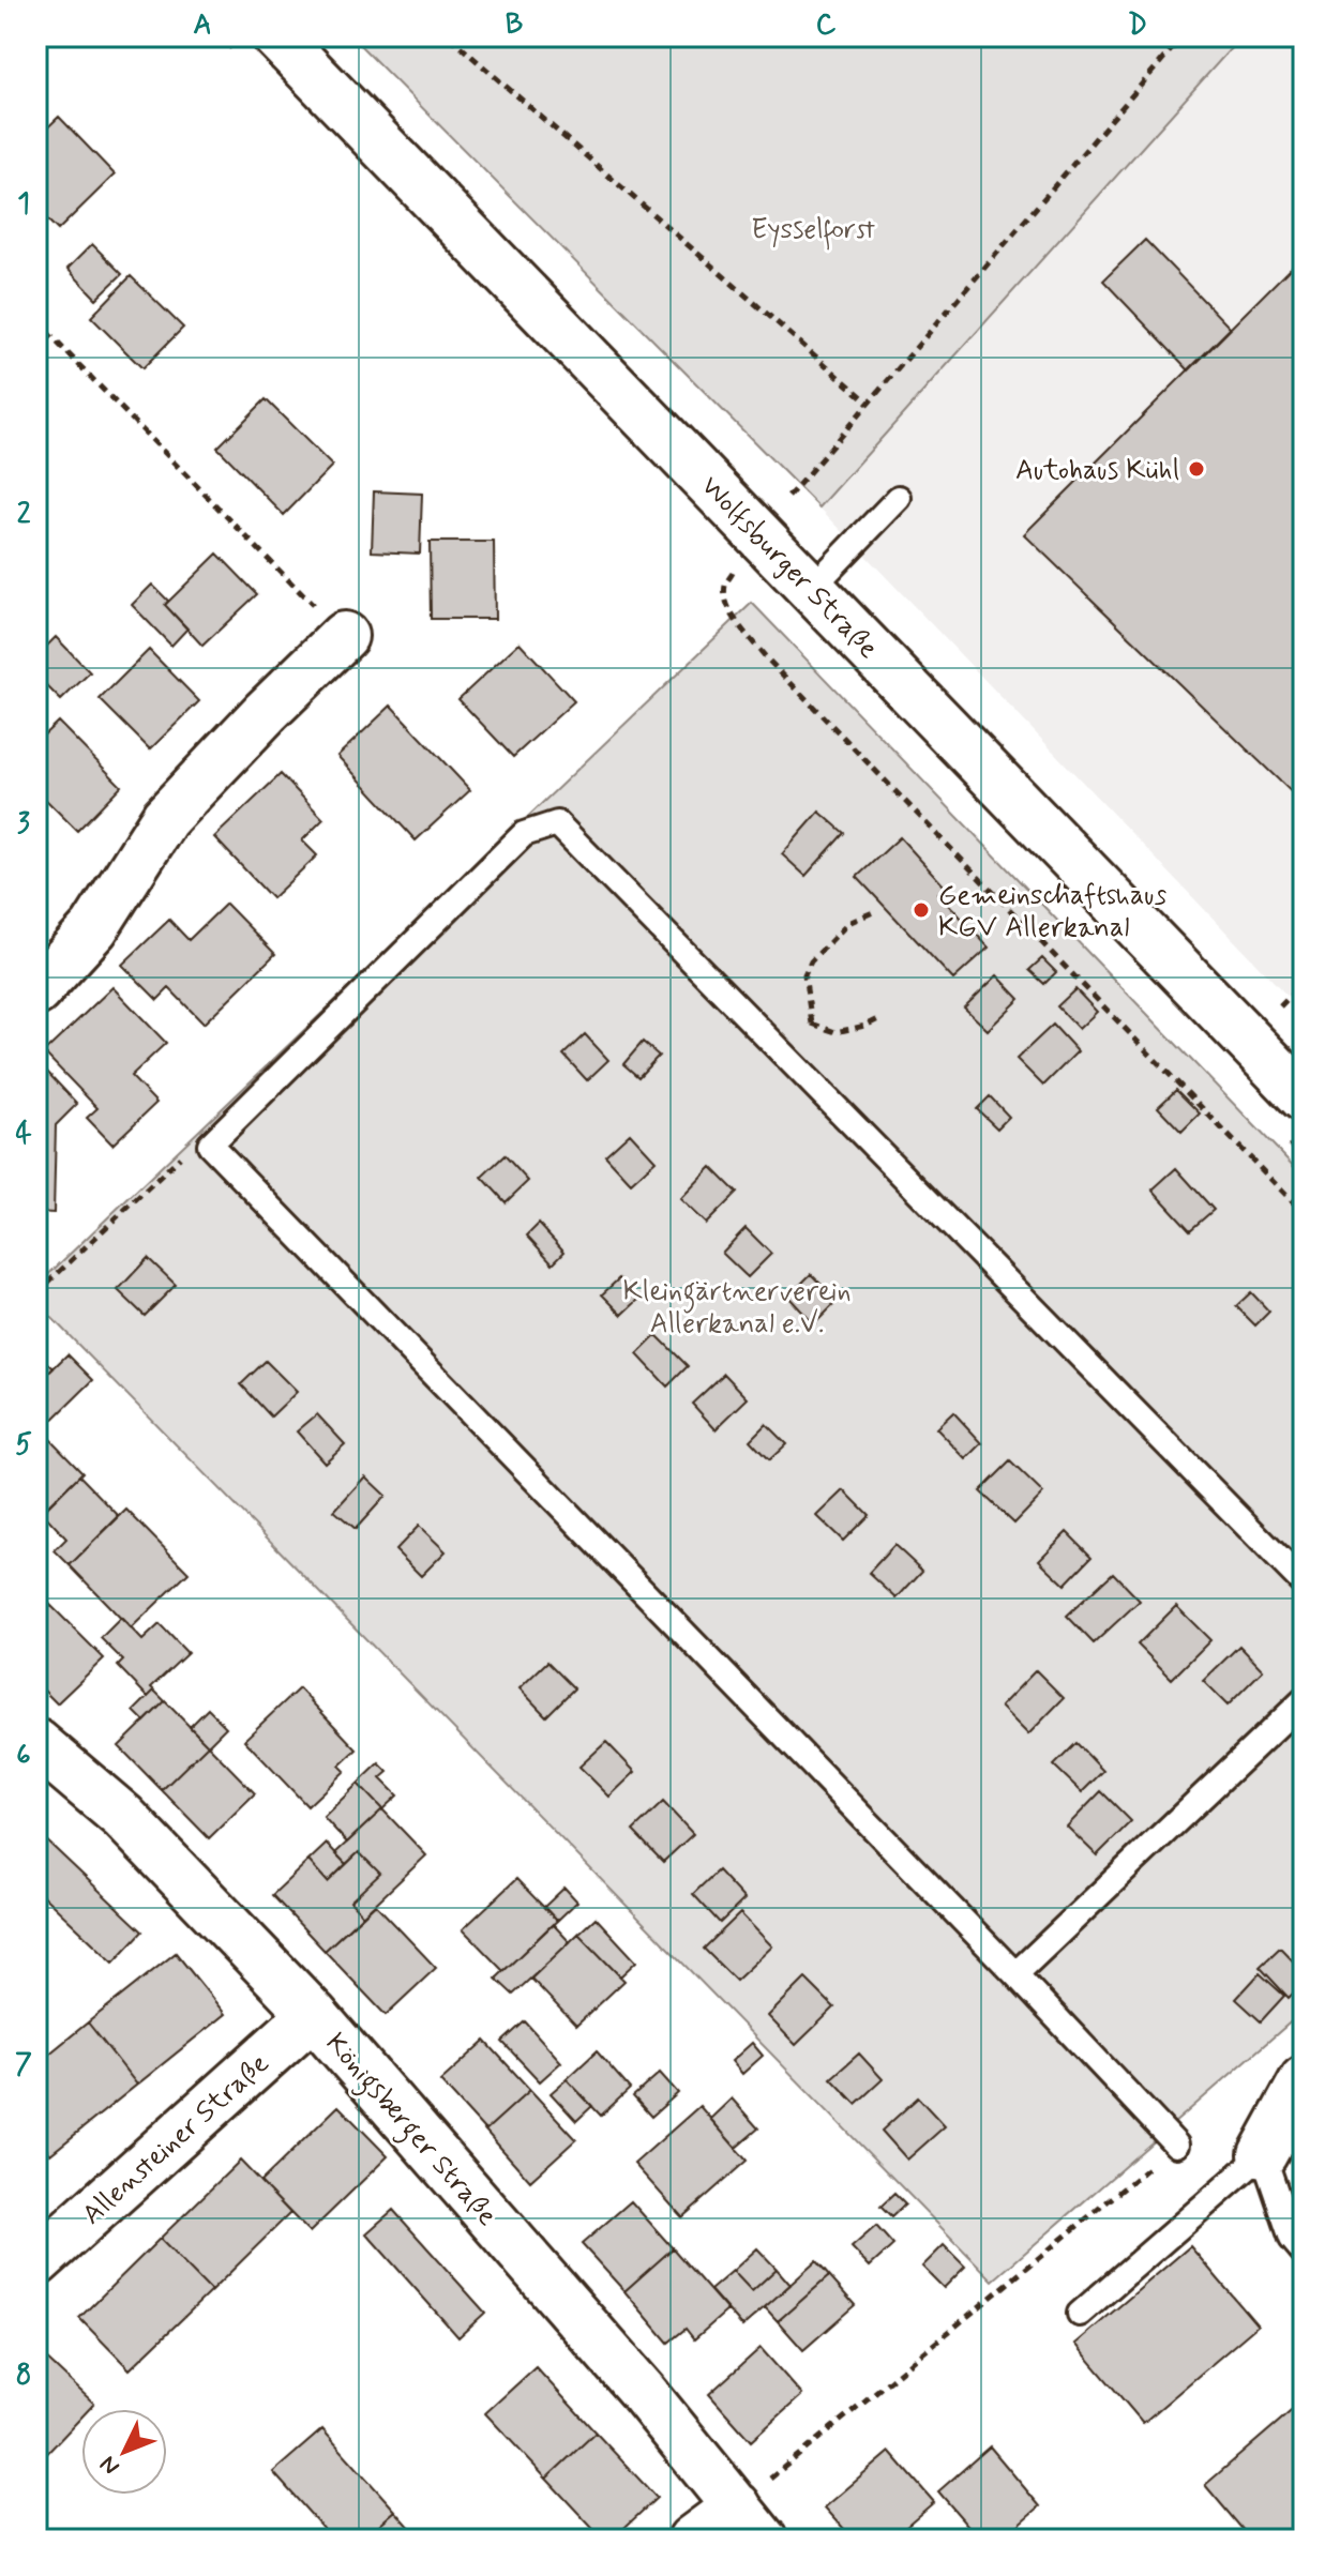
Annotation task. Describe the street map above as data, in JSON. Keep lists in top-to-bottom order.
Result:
{
  "streets": {
    "street": ["Wolfsburger Straße", "Königsberger Straße", "Allensteiner Straße"]
  },
  "crossings": [
    ["Königsberger Straße", "Allensteiner Straße"]
  ],
  "parks": ["Eysselforst", "Kleingärtnerverein Allerkanal e.V."],
  "places": ["Autohaus Kühl", "Gemeinschaftshaus KGV Allerkanal"],
  "north": "bottom left",
  "grid": {
    "columns": [
      "A",
      "B",
      "C",
      "D"
    ],
    "rows": [
      "1",
      "2",
      "3",
      "4",
      "5",
      "6",
      "7",
      "8"
    ]
  }
}
